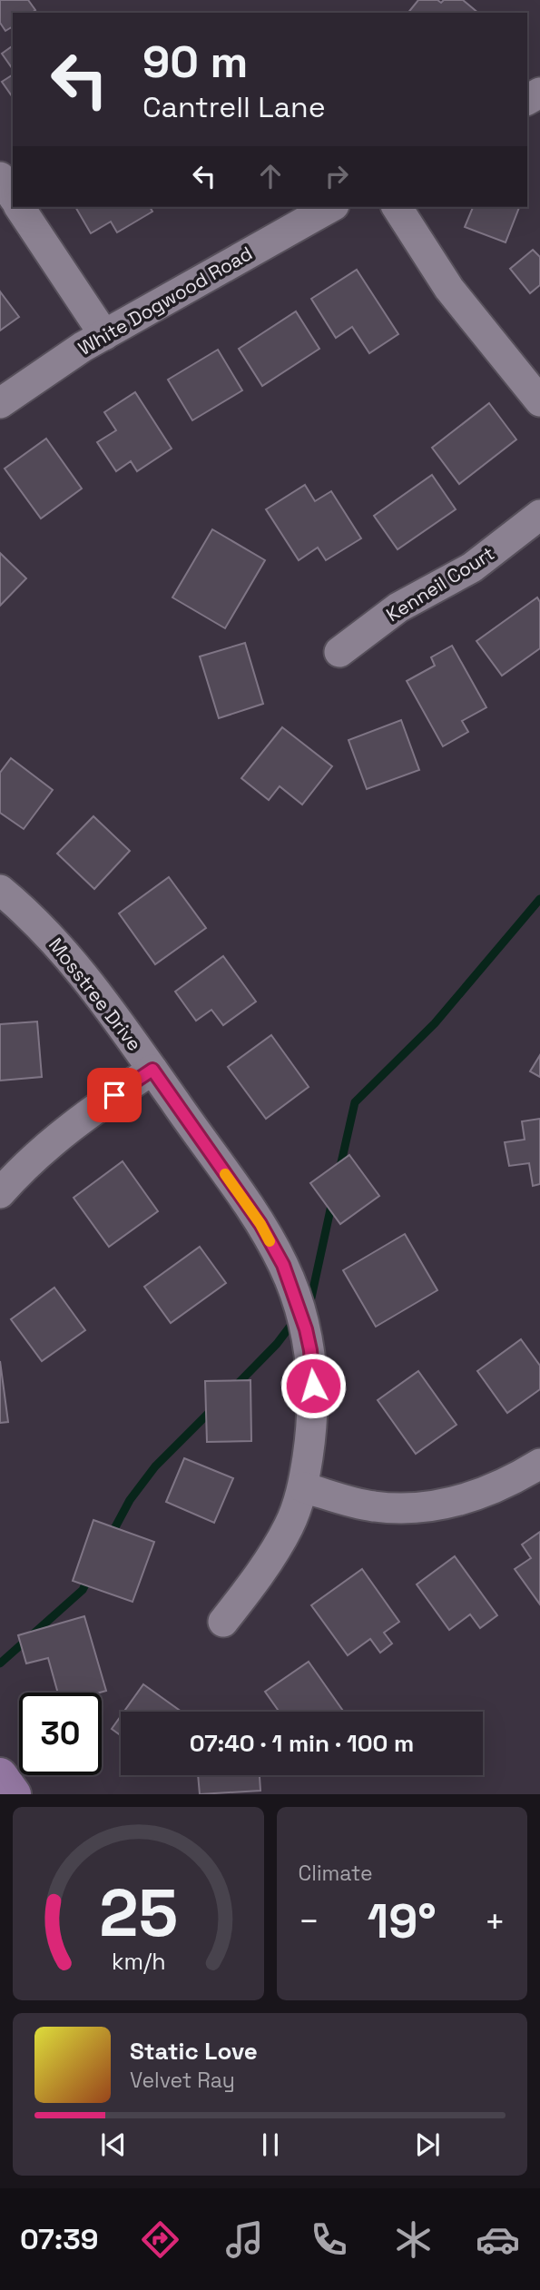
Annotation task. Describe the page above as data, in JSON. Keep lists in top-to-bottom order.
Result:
{
  "streets": {
    "street": ["White Dogwood Road", "Kenneil Court", "Mosstree Drive"]
  },
  "page": {
    "turn": ["90 m", "Cantrell Lane"],
    "limit": "30",
    "trip": "07:40 · 1 min · 100 m",
    "tile": "Climate",
    "heat": ["−", "19°", "+"],
    "song": ["Static Love", "Velvet Ray"],
    "tabs": "07:39",
    "gauge": ["25", "km/h"]
  }
}
